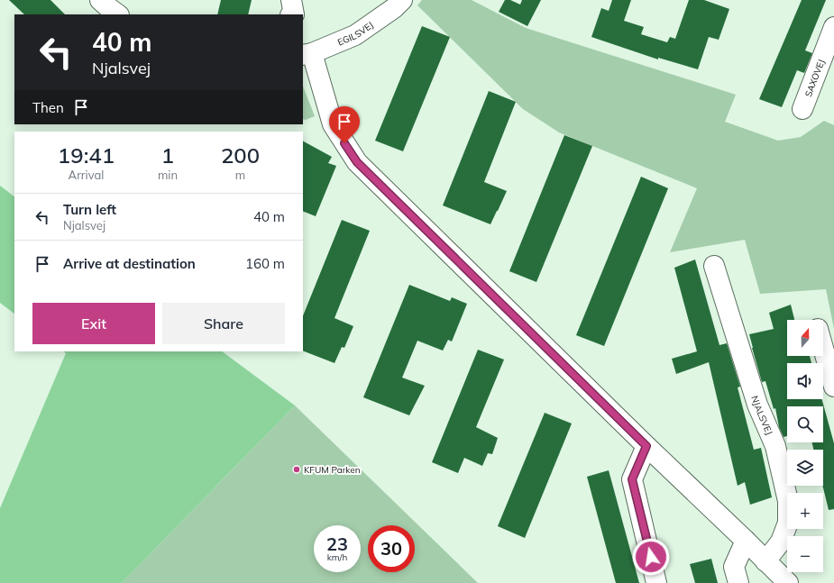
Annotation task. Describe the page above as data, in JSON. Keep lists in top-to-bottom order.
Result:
{
  "streets": {
    "street": ["EGILSVEJ", "SAXOVEJ", "NJALSVEJ"]
  },
  "places": ["KFUM Parken"],
  "north": "top",
  "page": {
    "turn": ["40 m", "Njalsvej"],
    "then": "Then",
    "eta": [
      "19:41",
      "Arrival",
      "1",
      "min",
      "200",
      "m"
    ],
    "list": [
      {
        "name": "Turn left",
        "note": "Njalsvej",
        "value": "40 m"
      },
      {
        "name": "Arrive at destination",
        "value": "160 m"
      }
    ],
    "buttons": ["Exit", "Share"],
    "map_buttons": ["+", "−"],
    "speed": "23 km/h",
    "limit": "30"
  }
}
